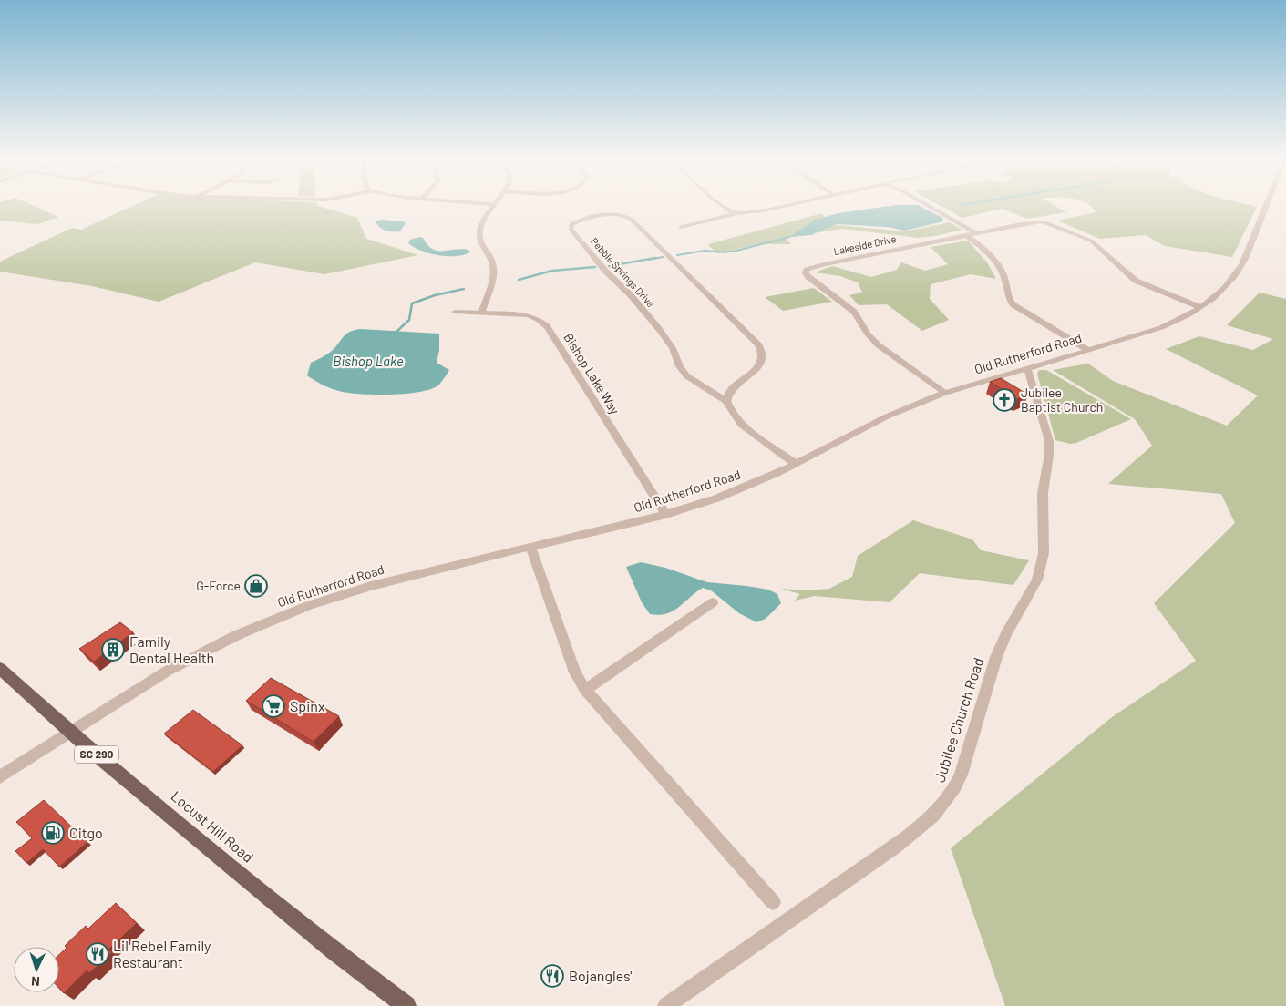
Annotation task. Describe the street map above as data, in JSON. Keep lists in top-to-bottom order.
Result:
{
  "streets": {
    "main road": ["SC 290", "Locust Hill Road"],
    "street": [
      "Lakeside Drive",
      "Pebble Springs Drive",
      "Old Rutherford Road",
      "Bishop Lake Way",
      "Jubilee Church Road"
    ]
  },
  "crossings": [
    ["Lakeside Drive", "Old Rutherford Road"],
    ["Pebble Springs Drive", "Old Rutherford Road"],
    ["Old Rutherford Road", "Bishop Lake Way"],
    ["Old Rutherford Road", "Jubilee Church Road"],
    ["Old Rutherford Road", "Locust Hill Road"]
  ],
  "water": ["Bishop Lake"],
  "places": {
    "church": ["Jubilee Baptist Church"],
    "shop": ["G-Force"],
    "building": ["Family Dental Health"],
    "supermarket": ["Spinx"],
    "fuel station": ["Citgo"],
    "restaurant": ["Lil Rebel Family Restaurant", "Bojangles'"]
  },
  "north": "bottom"
}
